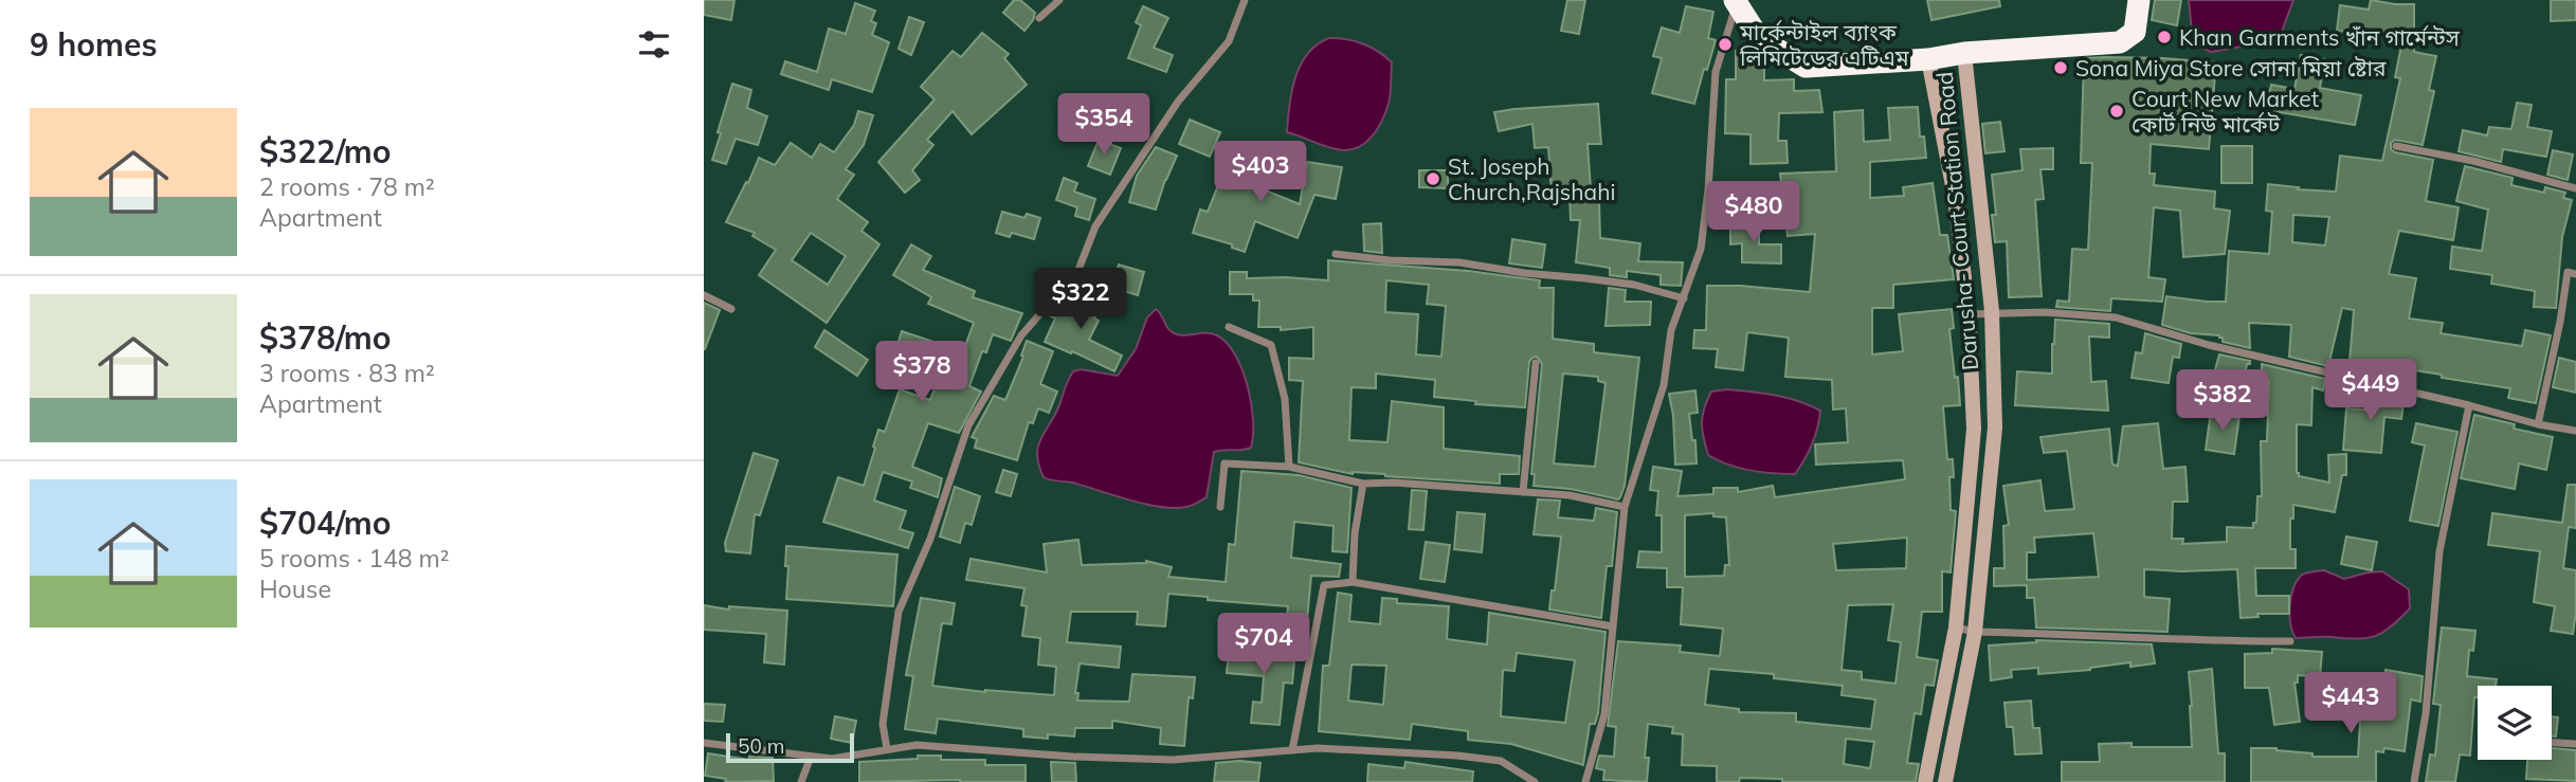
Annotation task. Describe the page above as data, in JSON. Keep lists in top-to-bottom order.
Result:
{
  "streets": {
    "street": ["Darusha- Court Station Road"]
  },
  "places": [
    "Khan Garments খাঁন গার্মেন্টস",
    "মার্কেন্টাইল ব্যাংক লিমিটেডের এটিএম",
    "Sona Miya Store সোনা মিয়া ষ্টোর",
    "Court New Market কোর্ট নিউ মার্কেট",
    "St. Joseph Church,Rajshahi"
  ],
  "scale_bar": "50 m",
  "page": {
    "heading": "9 homes",
    "list": [
      {
        "name": "$322/mo",
        "note": "2 rooms · 78 m² · Apartment"
      },
      {
        "name": "$378/mo",
        "note": "3 rooms · 83 m² · Apartment"
      },
      {
        "name": "$704/mo",
        "note": "5 rooms · 148 m² · House"
      }
    ],
    "price": [
      "$354",
      "$403",
      "$480",
      "$322",
      "$378",
      "$449",
      "$382",
      "$704",
      "$443"
    ],
    "scale": "50 m"
  }
}
